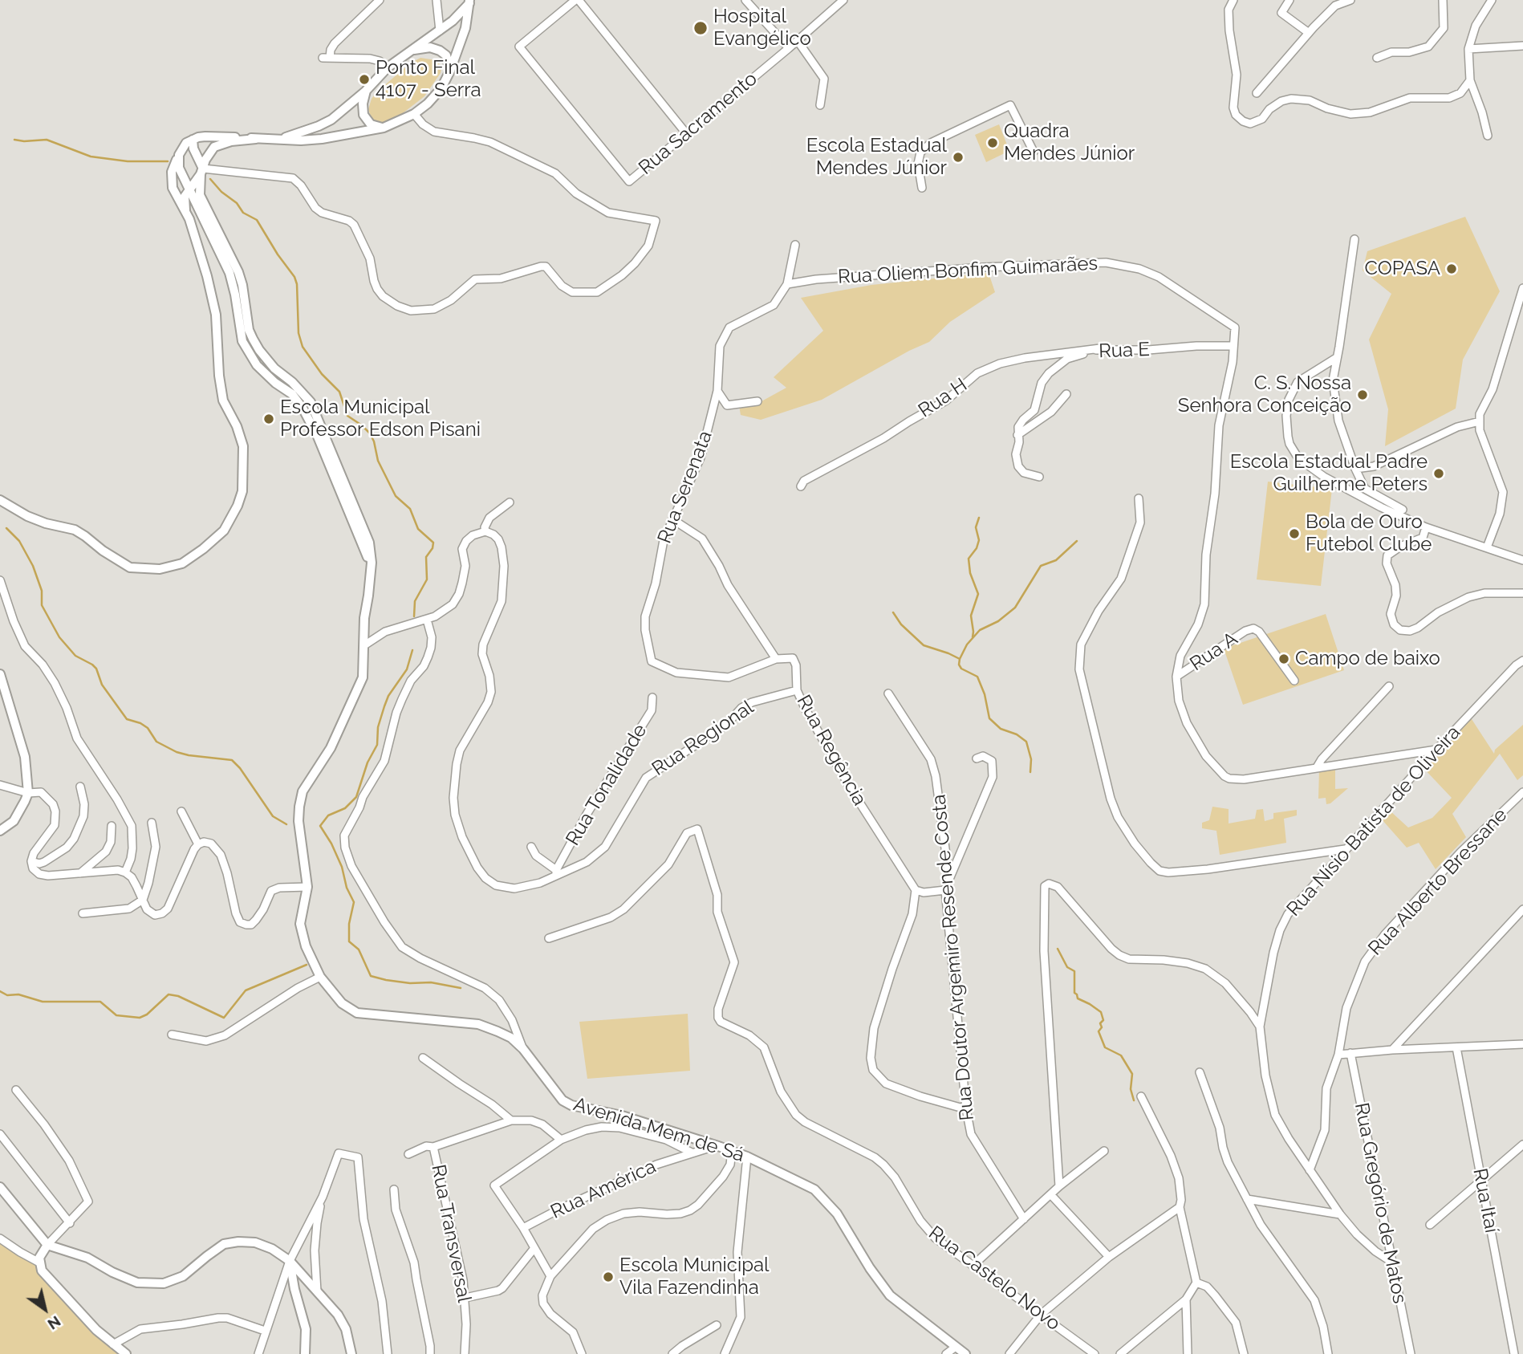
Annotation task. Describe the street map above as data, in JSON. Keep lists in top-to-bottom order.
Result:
{
  "streets": {
    "street": [
      "Rua Sacramento",
      "Rua Oliem Bonfim Guimarães",
      "Rua E",
      "Rua H",
      "Rua Serenata",
      "Rua A",
      "Rua Regional",
      "Rua Regência",
      "Rua Tonalidade",
      "Rua Nísio Batista de Oliveira",
      "Rua Alberto Bressane",
      "Rua Doutor Argemiro Resende Costa",
      "Avenida Mem de Sá",
      "Rua América",
      "Rua Itaí",
      "Rua Gregório de Matos",
      "Rua Transversal",
      "Rua Castelo Novo"
    ]
  },
  "crossings": [
    ["Rua Oliem Bonfim Guimarães", "Rua E"],
    ["Rua Oliem Bonfim Guimarães", "Rua Serenata"],
    ["Rua Oliem Bonfim Guimarães", "Rua A"],
    ["Rua E", "Rua H"],
    ["Rua Serenata", "Rua Regência"],
    ["Rua Regional", "Rua Regência"],
    ["Rua Regional", "Rua Tonalidade"],
    ["Rua Nísio Batista de Oliveira", "Rua Alberto Bressane"],
    ["Rua Nísio Batista de Oliveira", "Rua Gregório de Matos"],
    ["Avenida Mem de Sá", "Rua América"]
  ],
  "places": [
    "Hospital Evangélico",
    "Ponto Final 4107 - Serra",
    "Quadra Mendes Júnior",
    "Escola Estadual Mendes Júnior",
    "COPASA",
    "C. S. Nossa Senhora Conceição",
    "Escola Municipal Professor Edson Pisani",
    "Escola Estadual Padre Guilherme Peters",
    "Bola de Ouro Futebol Clube",
    "Campo de baixo",
    "Escola Municipal Vila Fazendinha"
  ],
  "north": "bottom right"
}
